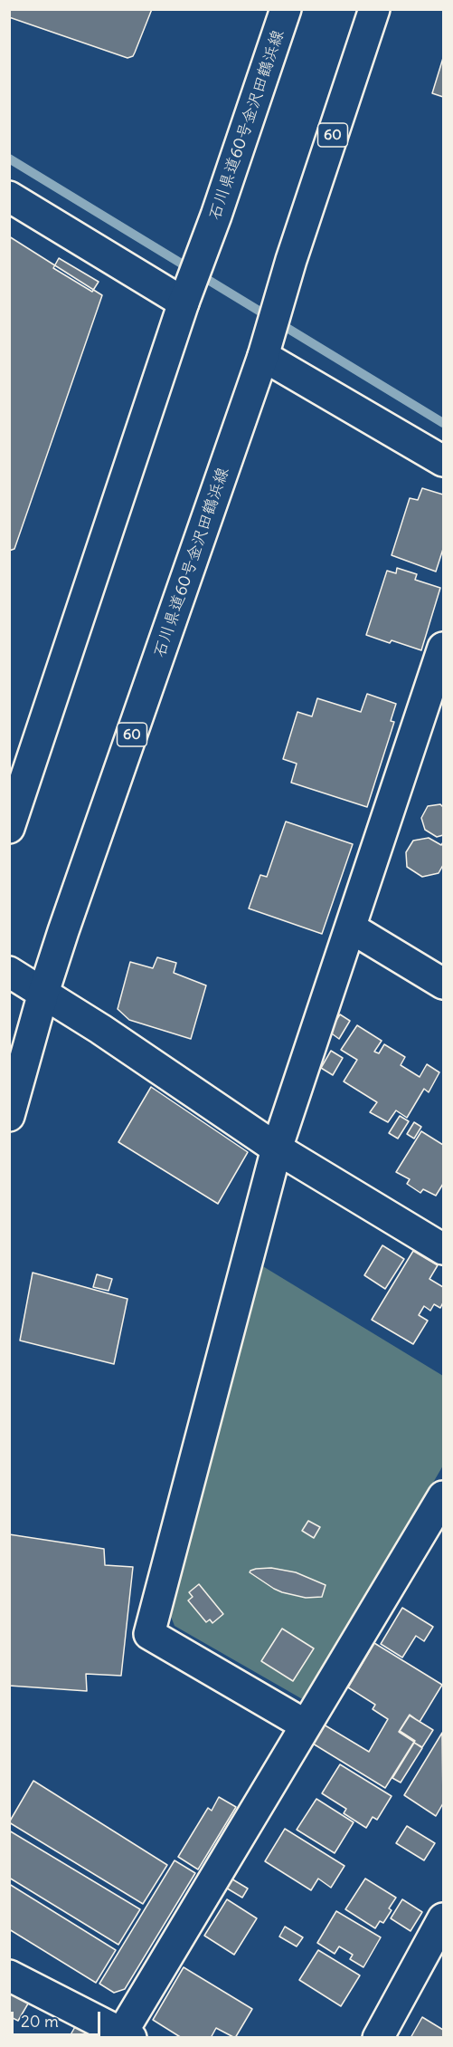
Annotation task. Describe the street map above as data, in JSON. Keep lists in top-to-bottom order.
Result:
{
  "streets": {
    "street": ["石川県道60号金沢田鶴浜線", "60"]
  },
  "scale_bar": "20 m"
}
